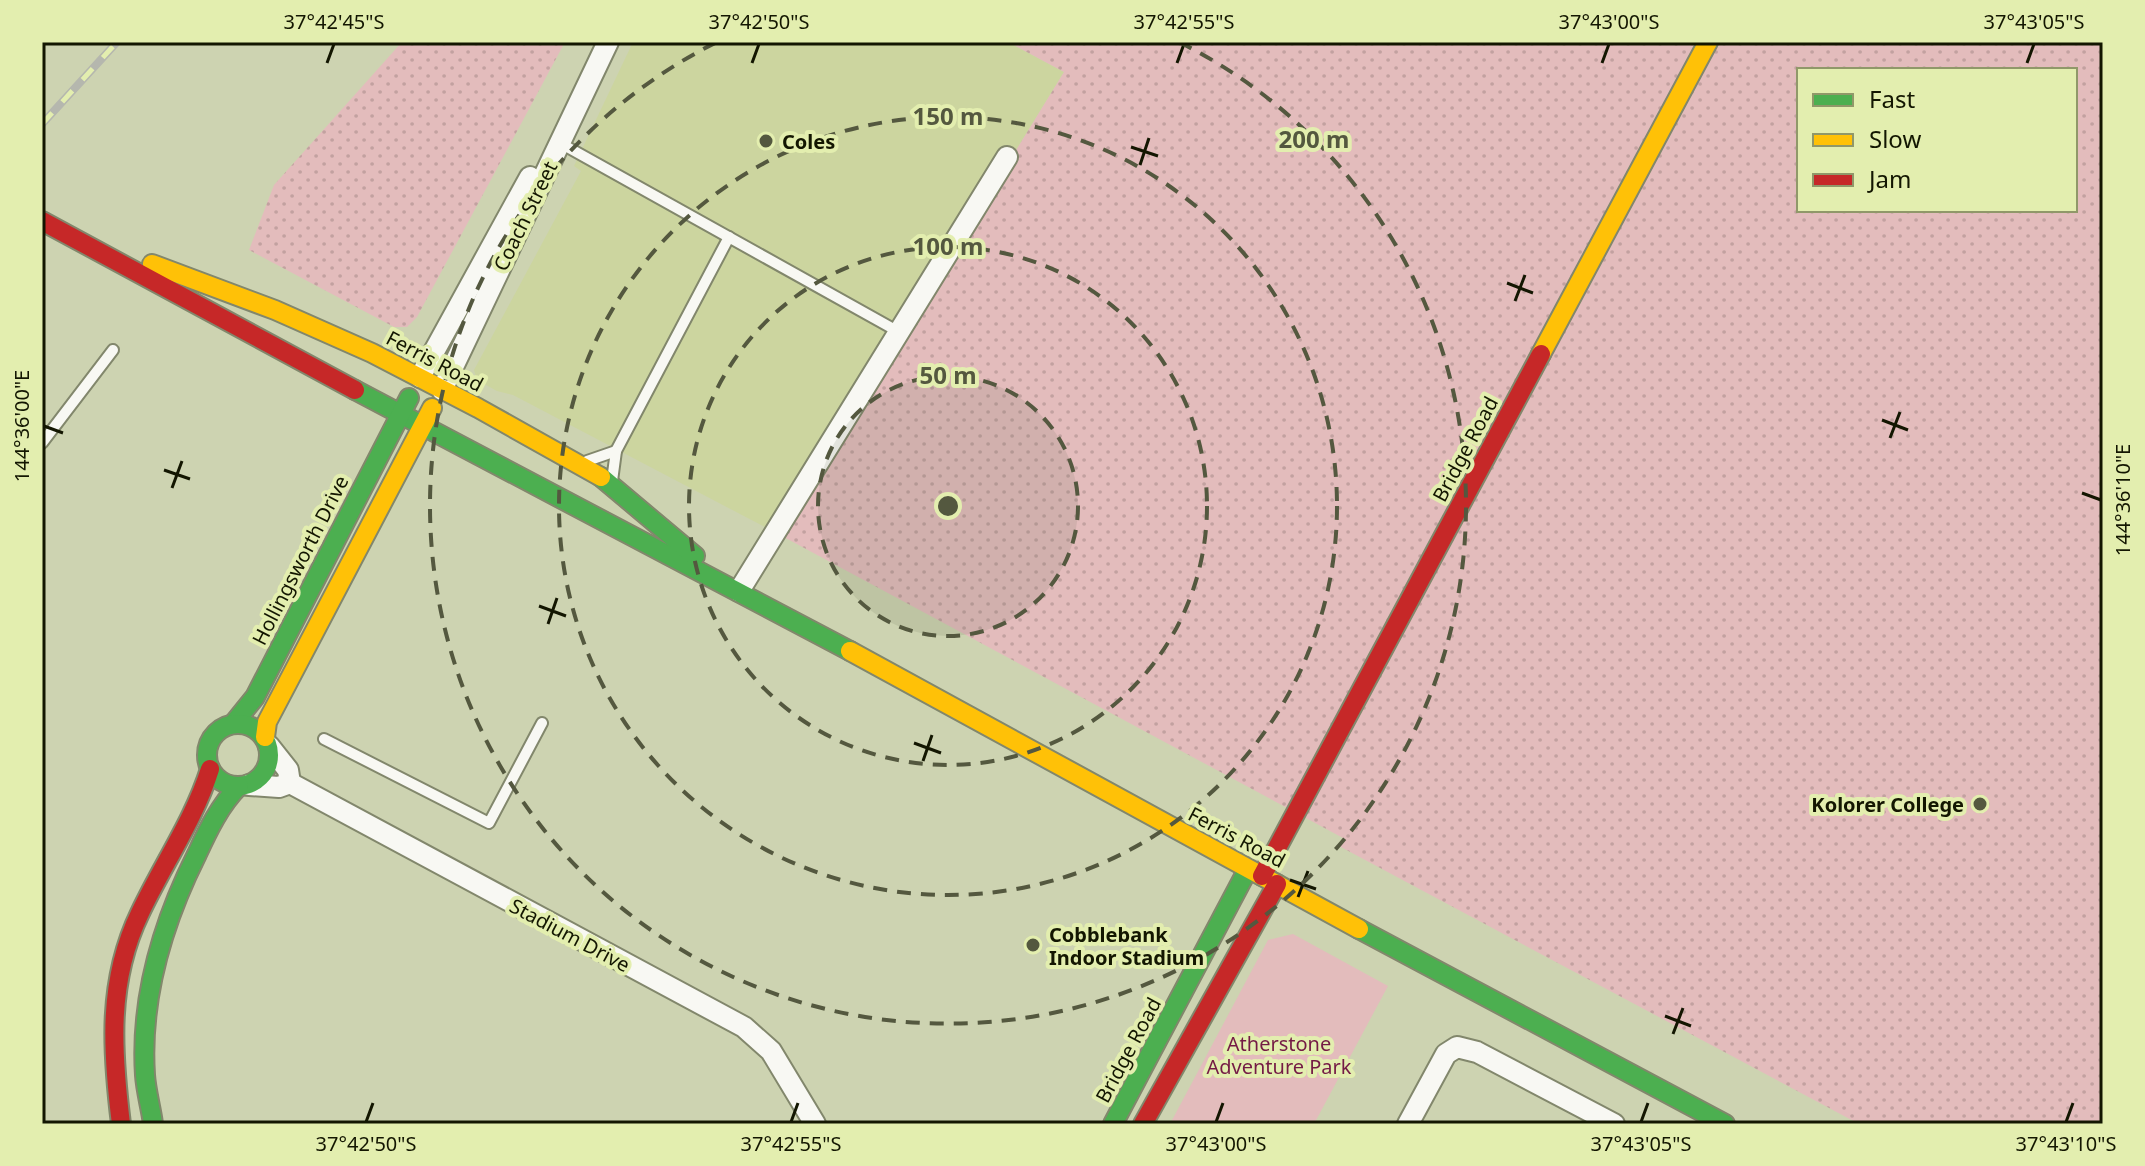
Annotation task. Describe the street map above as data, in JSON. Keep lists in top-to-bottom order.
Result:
{
  "streets": {
    "street": [
      "Coach Street",
      "Ferris Road",
      "Bridge Road",
      "Hollingsworth Drive",
      "Stadium Drive"
    ]
  },
  "crossings": [
    ["Coach Street", "Ferris Road"],
    ["Coach Street", "Hollingsworth Drive"],
    ["Ferris Road", "Bridge Road"],
    ["Ferris Road", "Hollingsworth Drive"]
  ],
  "parks": ["Atherstone Adventure Park"],
  "places": ["Coles", "Kolorer College", "Cobblebank Indoor Stadium"],
  "legend": ["Fast", "Slow", "Jam"],
  "coordinates": [
    "37°42'45\"S",
    "37°42'50\"S",
    "37°42'55\"S",
    "37°43'00\"S",
    "37°43'05\"S",
    "144°36'00\"E",
    "144°36'10\"E",
    "37°43'10\"S"
  ],
  "rings": [
    "150 m",
    "200 m",
    "100 m",
    "50 m"
  ]
}
